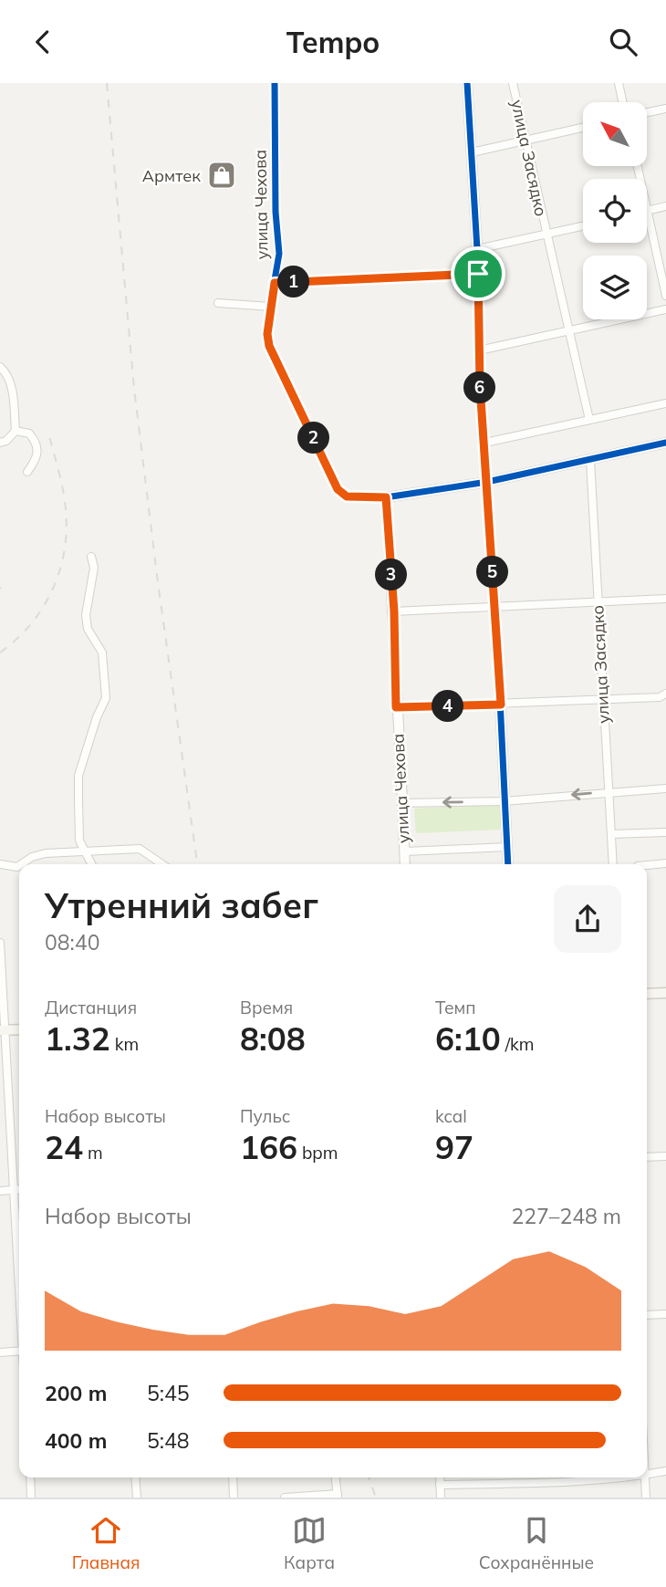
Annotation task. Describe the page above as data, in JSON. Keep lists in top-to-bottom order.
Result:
{
  "streets": {
    "street": ["улица Засядко", "улица Чехова"]
  },
  "places": {
    "shop": ["Армтек"]
  },
  "north": "top left",
  "page": {
    "header": "Tempo",
    "pins": [
      "1",
      "6",
      "2",
      "5",
      "3",
      "4"
    ],
    "heading": ["Утренний забег", "08:40"],
    "stats": [
      ["Дистанция", "1.32 km"],
      ["Время", "8:08"],
      ["Темп", "6:10 /km"],
      ["Набор высоты", "24 m"],
      ["Пульс", "166 bpm"],
      ["kcal", "97"]
    ],
    "chart": ["Набор высоты", "227–248 m"],
    "list": [
      {
        "name": "200 m",
        "note": "5:45"
      },
      {
        "name": "400 m",
        "note": "5:48"
      }
    ],
    "tabs": ["Главная", "Карта", "Сохранённые"]
  }
}
